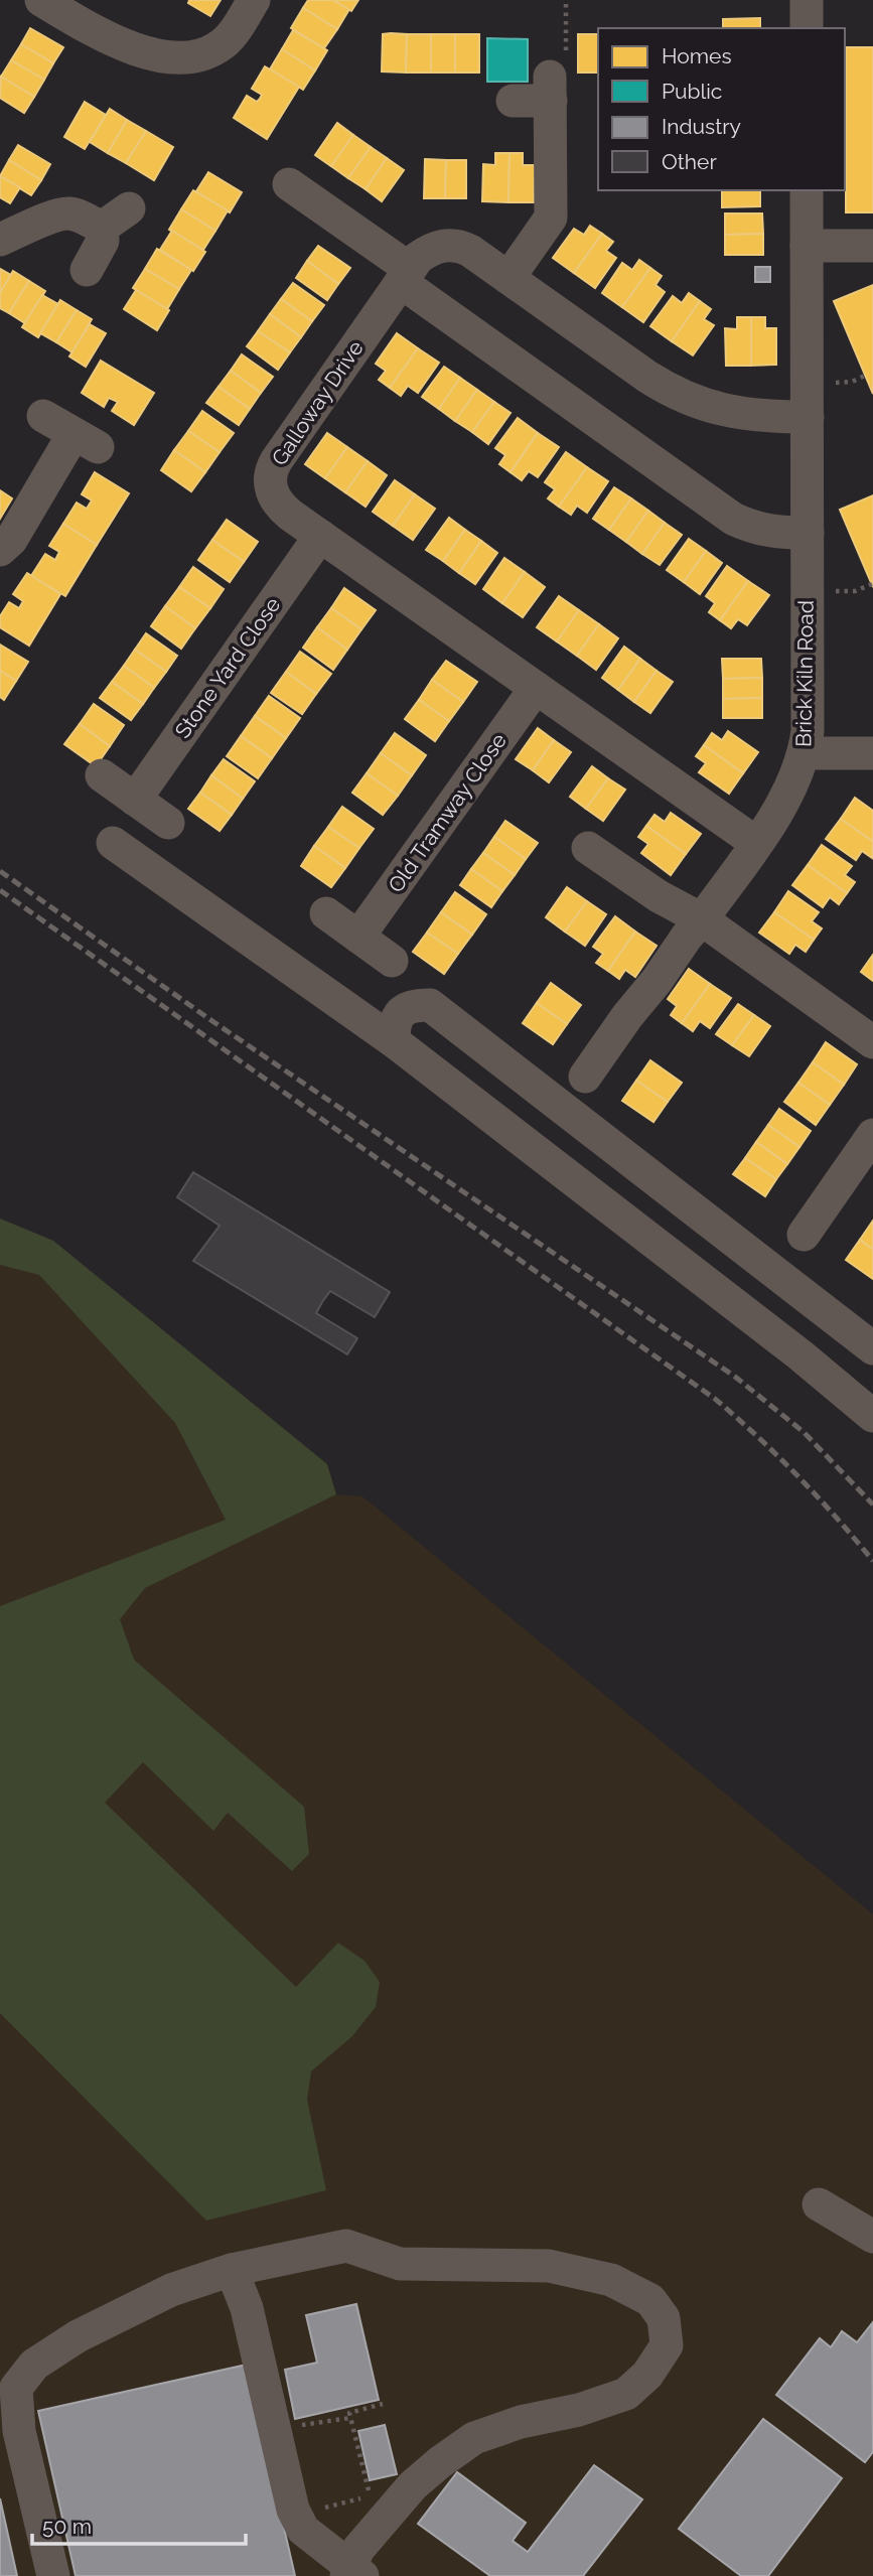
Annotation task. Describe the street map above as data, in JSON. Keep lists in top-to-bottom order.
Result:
{
  "streets": {
    "street": [
      "Galloway Drive",
      "Stone Yard Close",
      "Brick Kiln Road",
      "Old Tramway Close"
    ]
  },
  "crossings": [
    ["Galloway Drive", "Stone Yard Close"],
    ["Galloway Drive", "Brick Kiln Road"],
    ["Galloway Drive", "Old Tramway Close"]
  ],
  "legend": [
    "Homes",
    "Public",
    "Industry",
    "Other"
  ],
  "scale_bar": "50 m"
}
